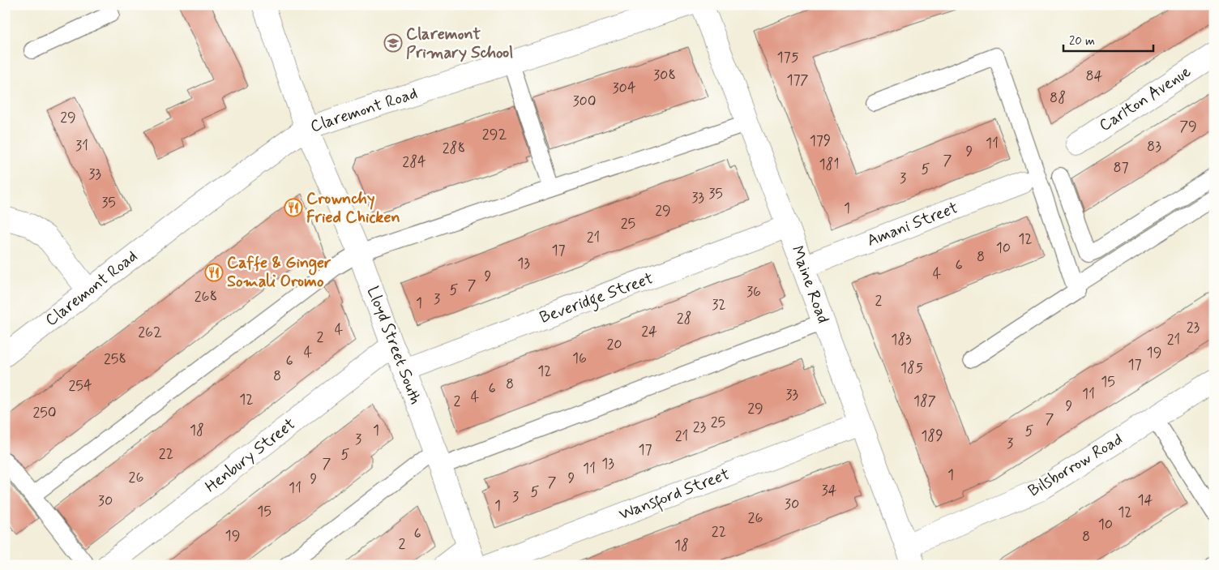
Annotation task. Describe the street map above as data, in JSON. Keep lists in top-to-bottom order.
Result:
{
  "streets": {
    "street": [
      "Carlton Avenue",
      "Claremont Road",
      "Amani Street",
      "Maine Road",
      "Beveridge Street",
      "Lloyd Street South",
      "Henbury Street",
      "Bilsborrow Road",
      "Wansford Street"
    ]
  },
  "crossings": [
    ["Claremont Road", "Lloyd Street South"],
    ["Amani Street", "Maine Road"],
    ["Maine Road", "Beveridge Street"],
    ["Maine Road", "Bilsborrow Road"],
    ["Maine Road", "Wansford Street"],
    ["Beveridge Street", "Lloyd Street South"],
    ["Lloyd Street South", "Henbury Street"]
  ],
  "places": {
    "school or university": ["Claremont Primary School"],
    "restaurant": ["Crownchy Fried Chicken", "Caffe & Ginger Somali Oromo"]
  },
  "house_numbers": [
    "175",
    "308",
    "84",
    "177",
    "304",
    "88",
    "300",
    "29",
    "79",
    "292",
    "179",
    "11",
    "31",
    "83",
    "288",
    "9",
    "7",
    "284",
    "181",
    "87",
    "5",
    "33",
    "3",
    "35",
    "33",
    "35",
    "1",
    "29",
    "25",
    "21",
    "12",
    "10",
    "17",
    "8",
    "13",
    "6",
    "4",
    "9",
    "7",
    "5",
    "36",
    "268",
    "3",
    "2",
    "1",
    "32",
    "28",
    "23",
    "4",
    "24",
    "262",
    "2",
    "183",
    "21",
    "20",
    "4",
    "19",
    "16",
    "258",
    "6",
    "17",
    "185",
    "12",
    "8",
    "15",
    "8",
    "254",
    "6",
    "11",
    "33",
    "4",
    "12",
    "2",
    "187",
    "9",
    "29",
    "250",
    "7",
    "25",
    "23",
    "18",
    "1",
    "5",
    "21",
    "189",
    "3",
    "3",
    "17",
    "22",
    "5",
    "7",
    "13",
    "11",
    "1",
    "26",
    "9",
    "9",
    "7",
    "11",
    "34",
    "5",
    "3",
    "14",
    "30",
    "30",
    "1",
    "15",
    "12",
    "26",
    "10",
    "22",
    "6",
    "19",
    "8",
    "2",
    "18"
  ],
  "scale_bar": "20 m"
}
